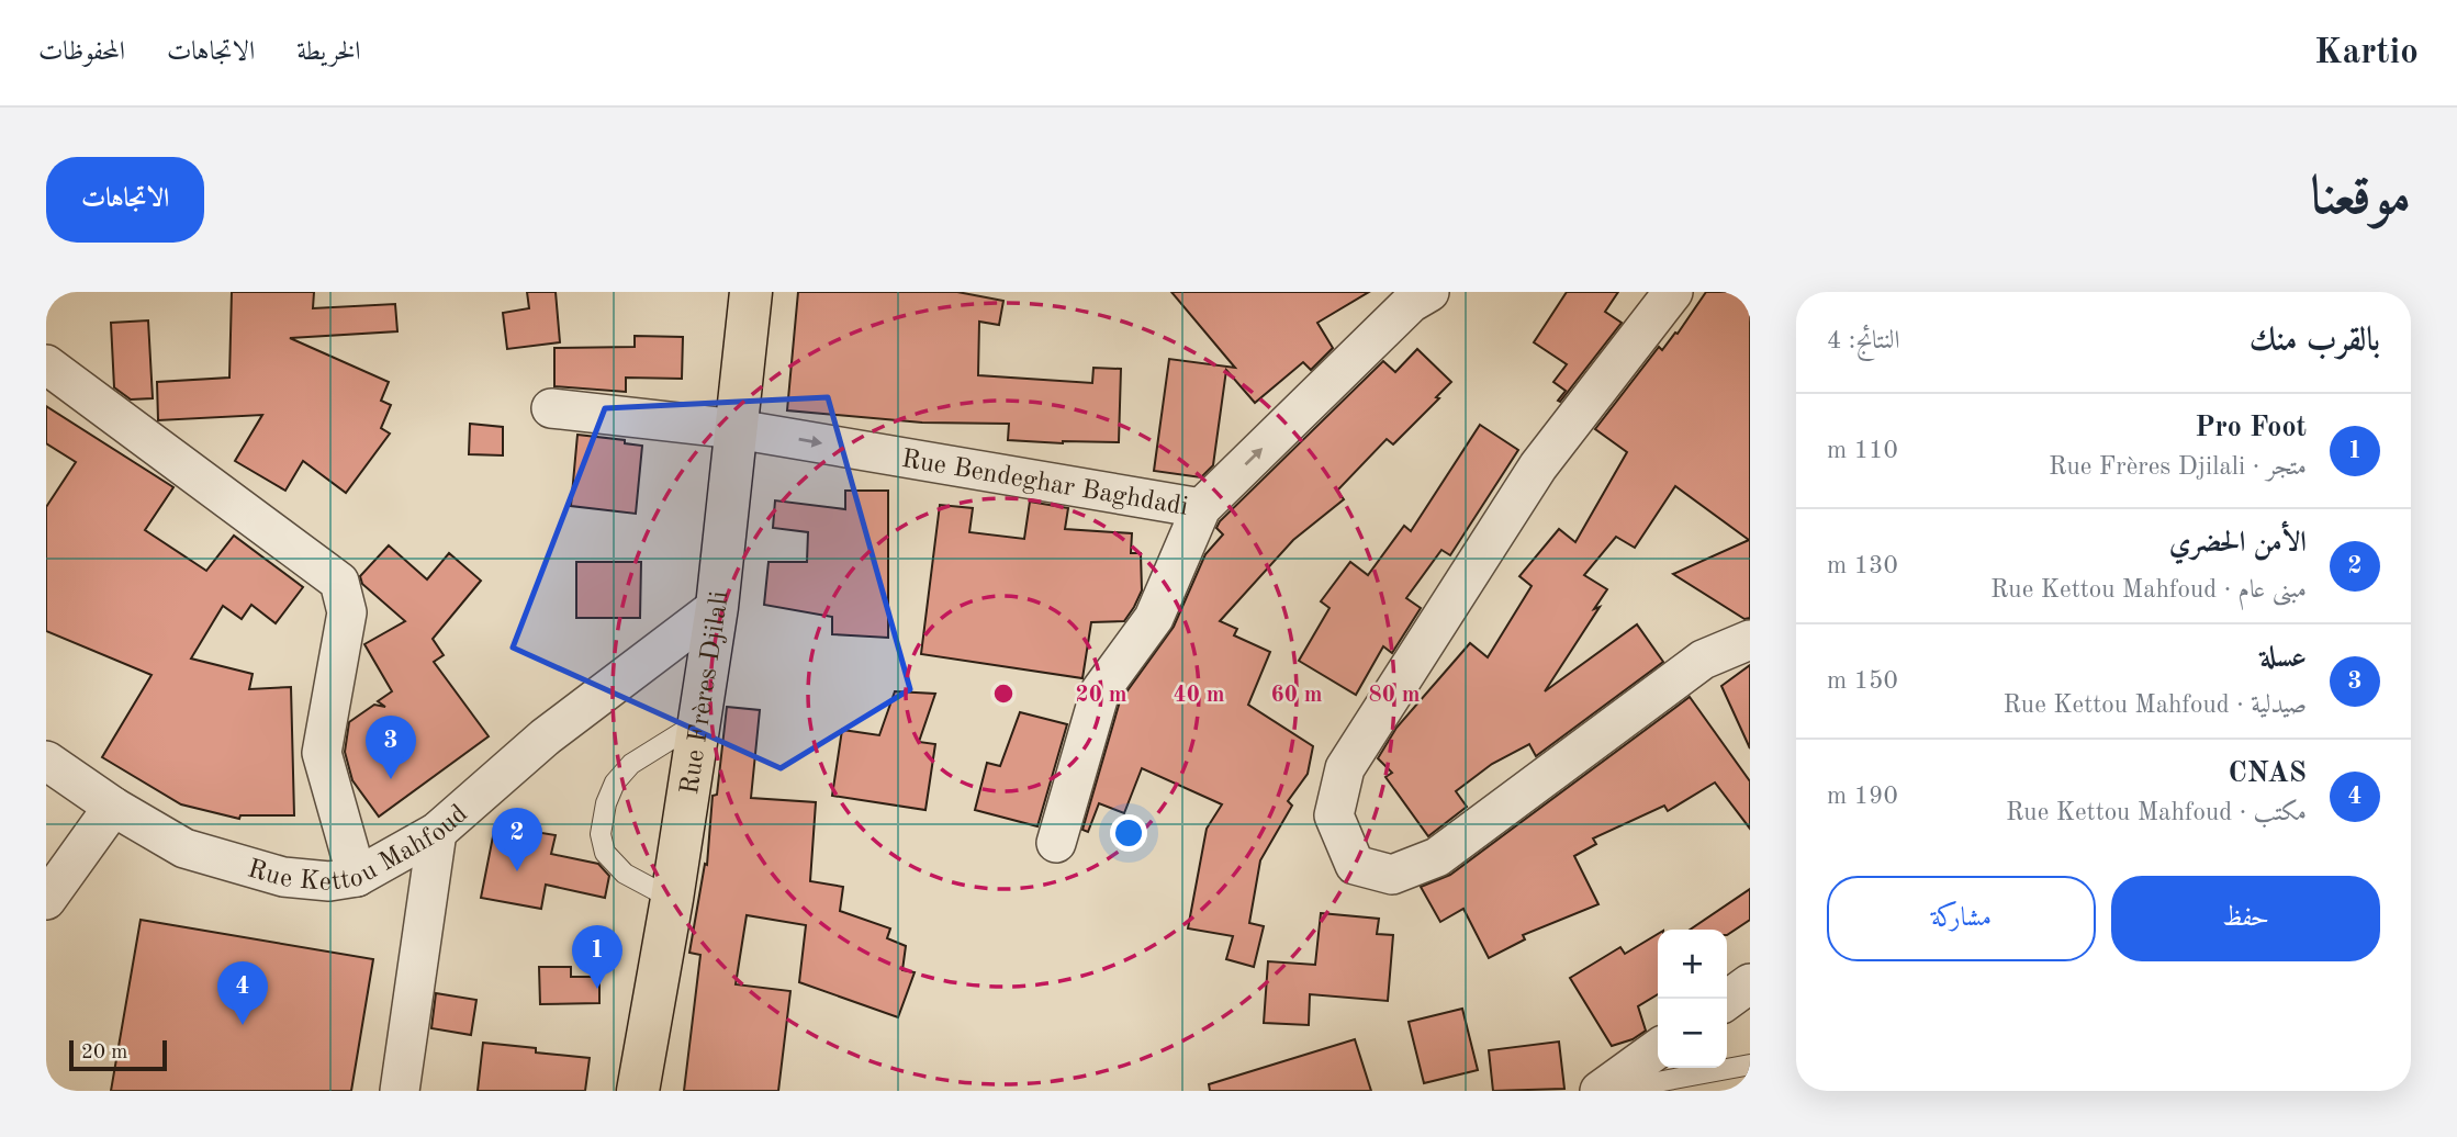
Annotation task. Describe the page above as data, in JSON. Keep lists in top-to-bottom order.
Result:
{
  "streets": {
    "main road": ["Rue Frères Djilali"],
    "street": ["Rue Bendeghar Baghdadi", "Rue Kettou Mahfoud"]
  },
  "crossings": [
    ["Rue Bendeghar Baghdadi", "Rue Frères Djilali"],
    ["Rue Frères Djilali", "Rue Kettou Mahfoud"]
  ],
  "one_way": ["Rue Bendeghar Baghdadi"],
  "scale_bar": "20 m",
  "page": {
    "header": "Kartio",
    "nav": ["الخريطة", "الاتجاهات", "المحفوظات"],
    "title": "موقعنا",
    "buttons": [
      "الاتجاهات",
      ["حفظ", "مشاركة"]
    ],
    "heading": ["بالقرب منك", "النتائج: 4"],
    "list": [
      {
        "mark": "1",
        "name": "Pro Foot",
        "note": "متجر · Rue Frères Djilali",
        "value": "110 m"
      },
      {
        "mark": "2",
        "name": "الأمن الحضري",
        "note": "مبنى عام · Rue Kettou Mahfoud",
        "value": "130 m"
      },
      {
        "mark": "3",
        "name": "عسلة",
        "note": "صيدلية · Rue Kettou Mahfoud",
        "value": "150 m"
      },
      {
        "mark": "4",
        "name": "CNAS",
        "note": "مكتب · Rue Kettou Mahfoud",
        "value": "190 m"
      }
    ],
    "pins": [
      "3",
      "2",
      "1",
      "4"
    ],
    "map_buttons": ["+", "−"],
    "scale": "20 m"
  },
  "rings": [
    "20 m",
    "40 m",
    "60 m",
    "80 m"
  ]
}
